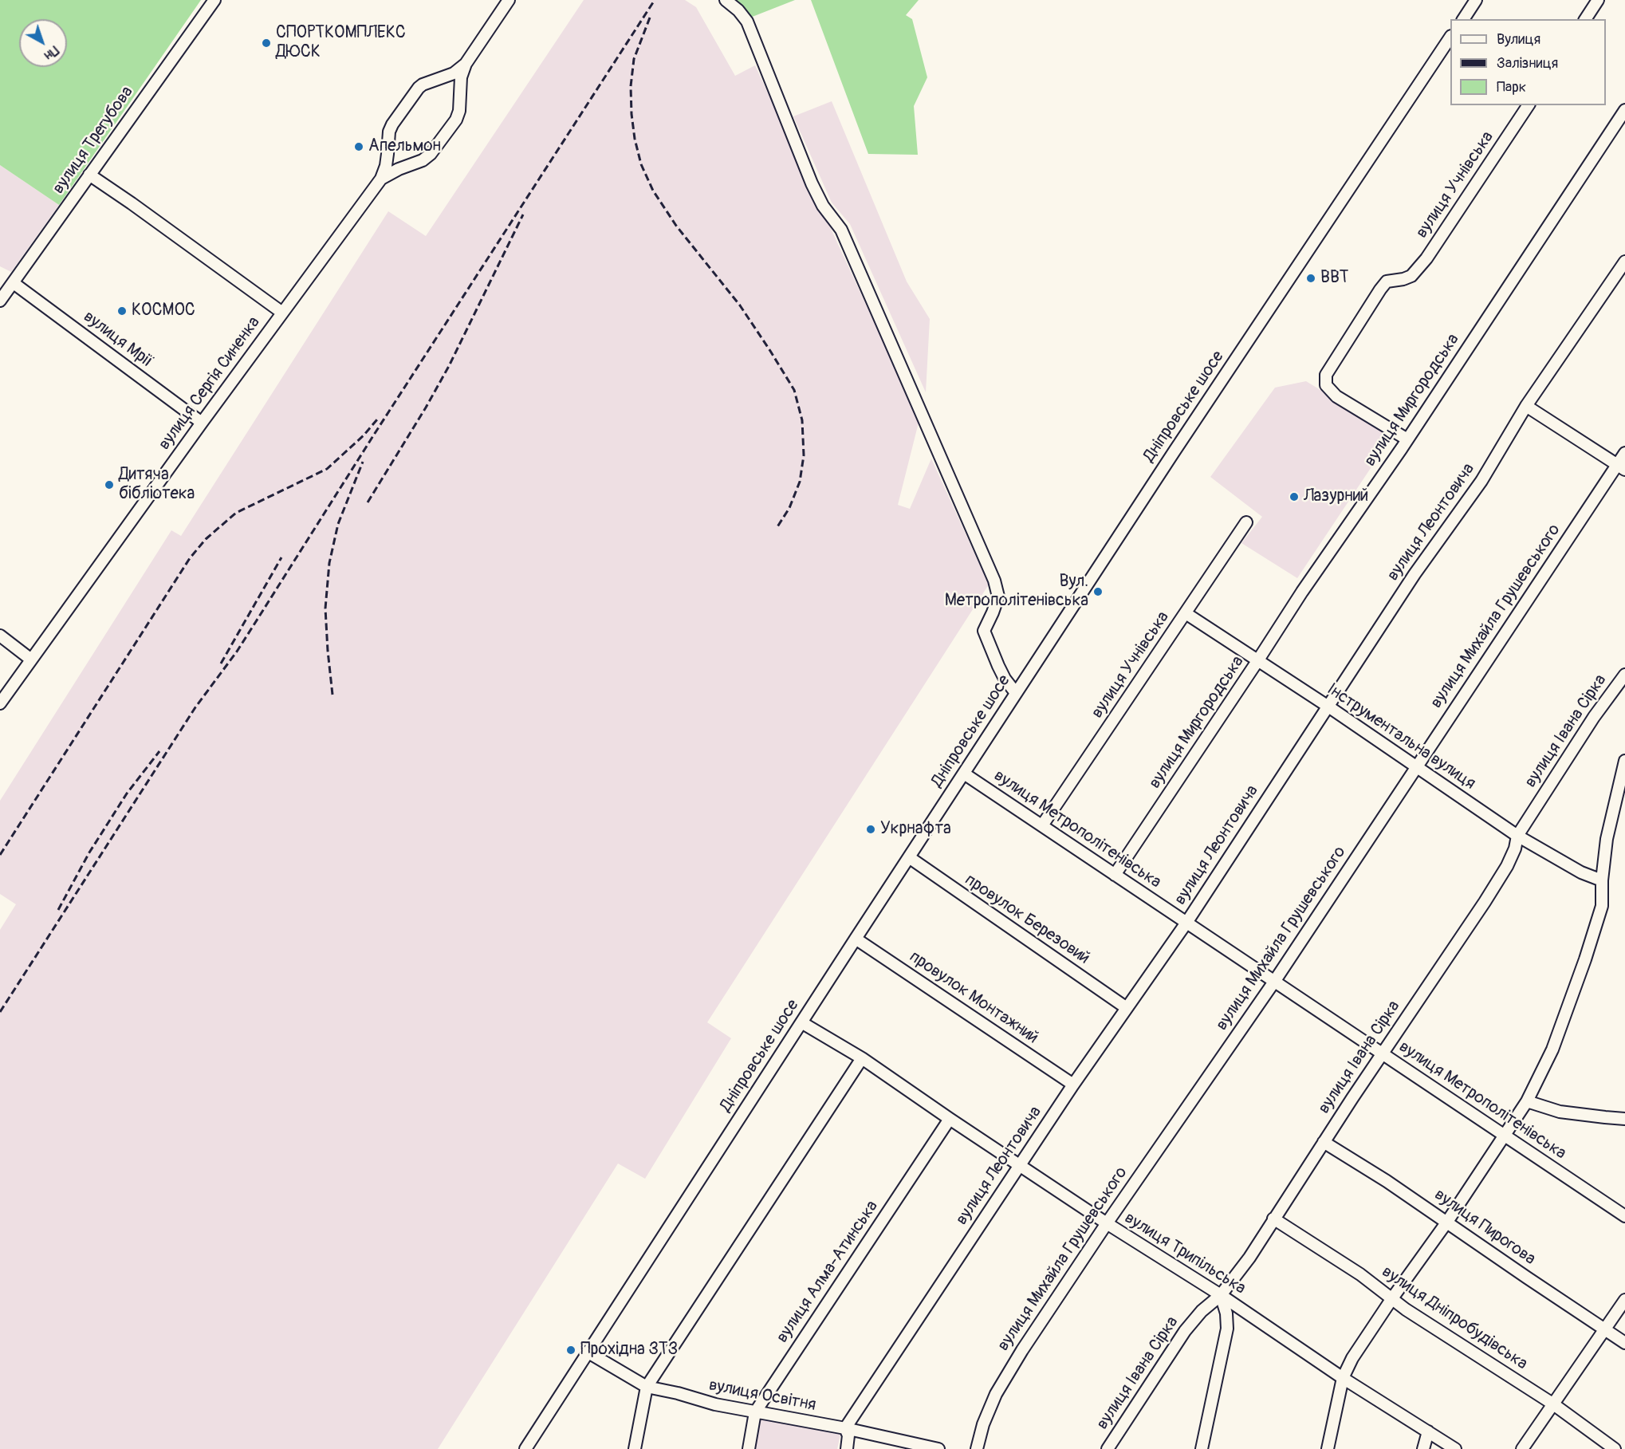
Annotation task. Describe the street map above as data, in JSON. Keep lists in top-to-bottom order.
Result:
{
  "streets": {
    "street": [
      "вулиця Трегубова",
      "вулиця Учнівська",
      "вулиця Мрії",
      "вулиця Сергія Синенка",
      "вулиця Миргородська",
      "Дніпровське шосе",
      "вулиця Леонтовича",
      "вулиця Михайла Грушевського",
      "вулиця Івана Сірка",
      "Інструментальна вулиця",
      "вулиця Метрополітенівська",
      "провулок Березовий",
      "провулок Монтажний",
      "вулиця Пирогова",
      "вулиця Трипільська",
      "вулиця Алма-Атинська",
      "вулиця Дніпробудівська",
      "вулиця Освітня"
    ]
  },
  "crossings": [
    ["вулиця Трегубова", "вулиця Мрії"],
    ["вулиця Учнівська", "вулиця Миргородська"],
    ["вулиця Учнівська", "Інструментальна вулиця"],
    ["вулиця Учнівська", "вулиця Метрополітенівська"],
    ["вулиця Мрії", "вулиця Сергія Синенка"],
    ["вулиця Миргородська", "Інструментальна вулиця"],
    ["вулиця Миргородська", "вулиця Метрополітенівська"],
    ["Дніпровське шосе", "вулиця Метрополітенівська"],
    ["Дніпровське шосе", "провулок Березовий"],
    ["Дніпровське шосе", "провулок Монтажний"],
    ["Дніпровське шосе", "вулиця Трипільська"],
    ["Дніпровське шосе", "вулиця Освітня"],
    ["вулиця Леонтовича", "Інструментальна вулиця"],
    ["вулиця Леонтовича", "вулиця Метрополітенівська"],
    ["вулиця Леонтовича", "провулок Березовий"],
    ["вулиця Леонтовича", "провулок Монтажний"],
    ["вулиця Леонтовича", "вулиця Трипільська"],
    ["вулиця Леонтовича", "вулиця Освітня"],
    ["вулиця Михайла Грушевського", "Інструментальна вулиця"],
    ["вулиця Михайла Грушевського", "вулиця Метрополітенівська"],
    ["вулиця Михайла Грушевського", "вулиця Трипільська"],
    ["вулиця Івана Сірка", "Інструментальна вулиця"],
    ["вулиця Івана Сірка", "вулиця Метрополітенівська"],
    ["вулиця Івана Сірка", "вулиця Пирогова"],
    ["вулиця Івана Сірка", "вулиця Трипільська"],
    ["вулиця Івана Сірка", "вулиця Дніпробудівська"],
    ["вулиця Трипільська", "вулиця Алма-Атинська"],
    ["вулиця Алма-Атинська", "вулиця Освітня"]
  ],
  "places": [
    "СПОРТКОМПЛЕКС ДЮСК",
    "Апельмон",
    "ВВТ",
    "КОСМОС",
    "Дитяча бібліотека",
    "Лазурний",
    "Вул. Метрополітенівська",
    "Укрнафта",
    "Прохідна ЗТЗ"
  ],
  "legend": ["Вулиця", "Залізниця", "Парк"],
  "north": "bottom right"
}
